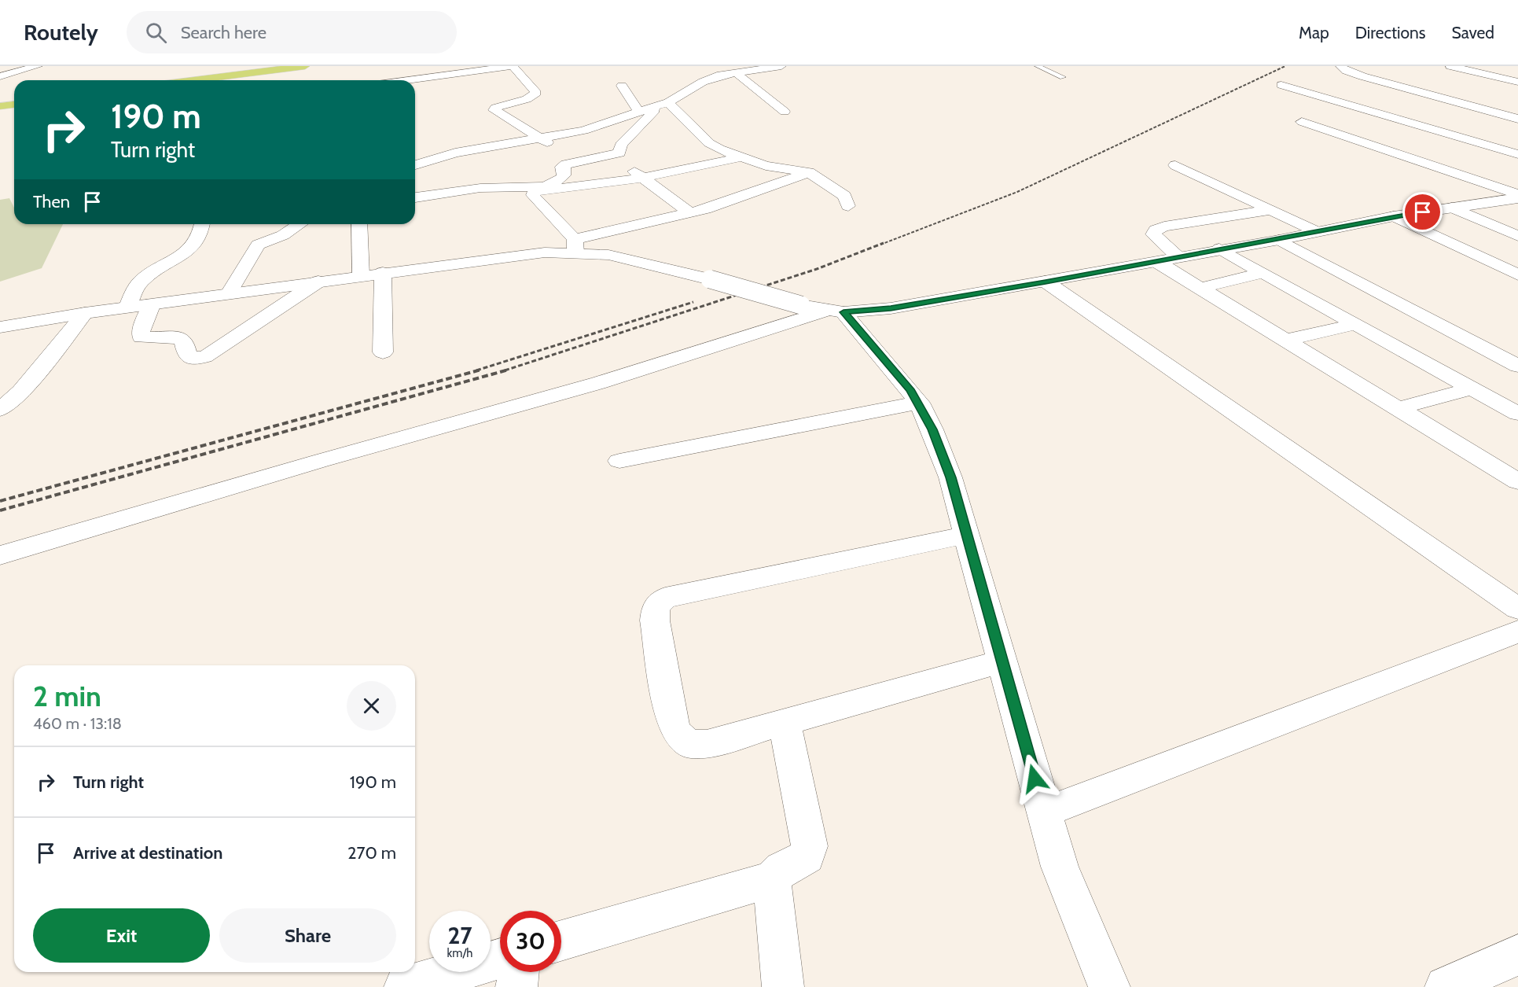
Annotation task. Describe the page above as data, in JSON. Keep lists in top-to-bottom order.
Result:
{
  "page": {
    "header": "Routely",
    "search": "Search here",
    "nav": ["Map", "Directions", "Saved"],
    "turn": ["190 m", "Turn right"],
    "then": "Then",
    "heading": ["2 min", "460 m · 13:18"],
    "list": [
      {
        "name": "Turn right",
        "value": "190 m"
      },
      {
        "name": "Arrive at destination",
        "value": "270 m"
      }
    ],
    "buttons": ["Exit", "Share"],
    "speed": "27 km/h",
    "limit": "30"
  }
}
